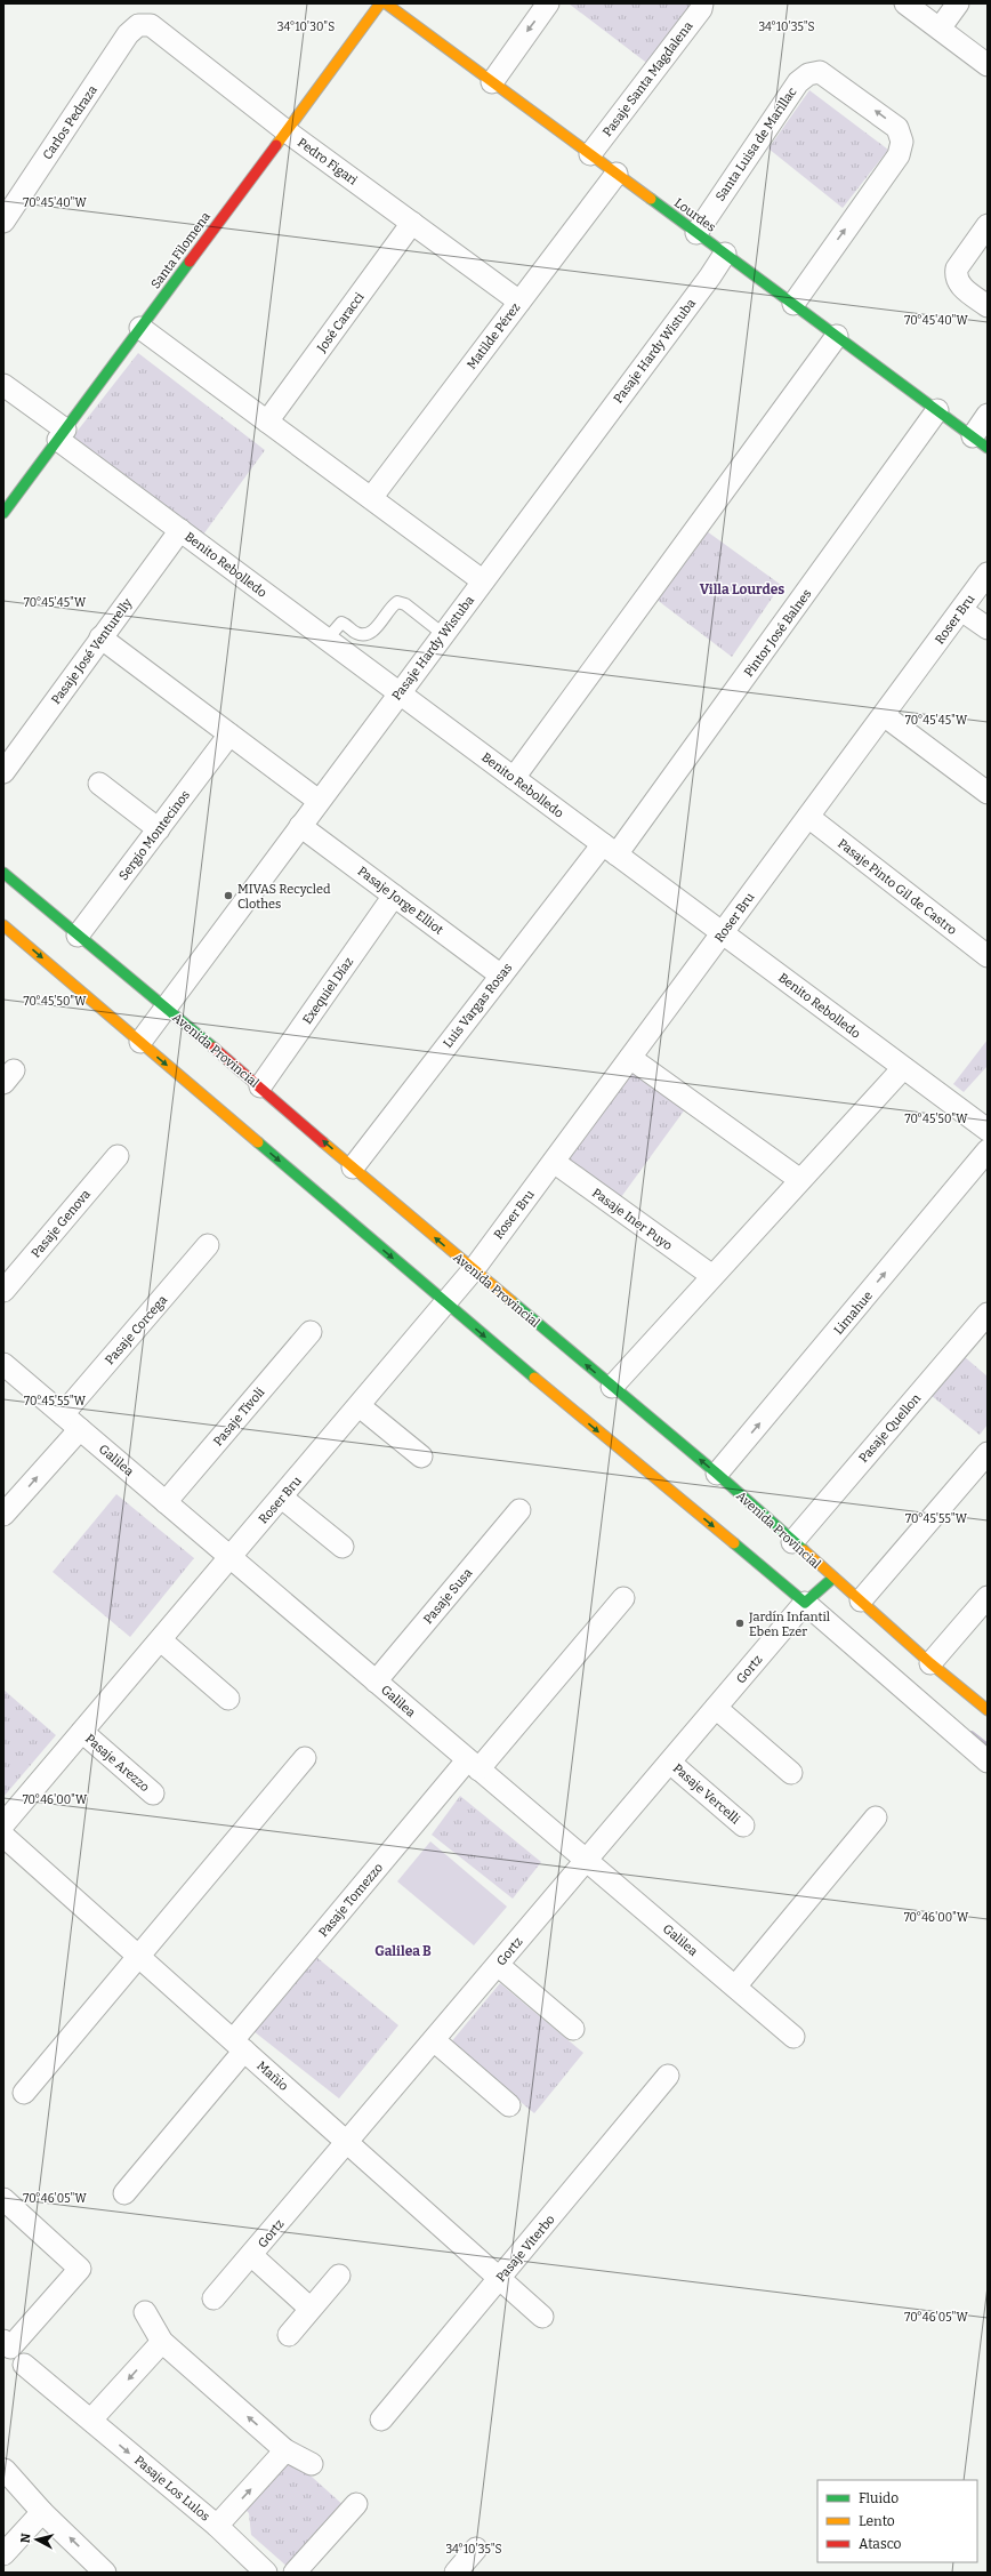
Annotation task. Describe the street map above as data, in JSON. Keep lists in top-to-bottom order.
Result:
{
  "streets": {
    "street": [
      "Pasaje Santa Magdalena",
      "Carlos Pedraza",
      "Santa Luisa de Marillac",
      "Pedro Figari",
      "Lourdes",
      "Santa Filomena",
      "José Caracci",
      "Matilde Pérez",
      "Pasaje Hardy Wistuba",
      "Benito Rebolledo",
      "Roser Bru",
      "Pintor José Balnes",
      "Pasaje José Venturelly",
      "Sergio Montecinos",
      "Pasaje Pinto Gil de Castro",
      "Pasaje Jorge Elliot",
      "Exequiel Díaz",
      "Luis Vargas Rosas",
      "Avenida Provincial",
      "Pasaje Iner Puyo",
      "Pasaje Genova",
      "Limahue",
      "Pasaje Corcega",
      "Pasaje Tivoli",
      "Pasaje Quellon",
      "Galilea",
      "Pasaje Susa",
      "Gortz",
      "Pasaje Arezzo",
      "Pasaje Vercelli",
      "Pasaje Tomezzo",
      "Mañio",
      "Pasaje Viterbo",
      "Pasaje Los Lulos"
    ]
  },
  "crossings": [
    ["Pasaje Santa Magdalena", "Lourdes"],
    ["Carlos Pedraza", "Pedro Figari"],
    ["Santa Luisa de Marillac", "Lourdes"],
    ["Pedro Figari", "Santa Filomena"],
    ["Pedro Figari", "José Caracci"],
    ["Pedro Figari", "Matilde Pérez"],
    ["Lourdes", "Matilde Pérez"],
    ["Lourdes", "Pasaje Hardy Wistuba"],
    ["Lourdes", "Pintor José Balnes"],
    ["Santa Filomena", "Benito Rebolledo"],
    ["Pasaje Hardy Wistuba", "Benito Rebolledo"],
    ["Pasaje Hardy Wistuba", "Pasaje Jorge Elliot"],
    ["Pasaje Hardy Wistuba", "Avenida Provincial"],
    ["Benito Rebolledo", "Roser Bru"],
    ["Benito Rebolledo", "Pintor José Balnes"],
    ["Benito Rebolledo", "Pasaje José Venturelly"],
    ["Benito Rebolledo", "Luis Vargas Rosas"],
    ["Roser Bru", "Pasaje Pinto Gil de Castro"],
    ["Roser Bru", "Avenida Provincial"],
    ["Roser Bru", "Pasaje Iner Puyo"],
    ["Roser Bru", "Galilea"],
    ["Roser Bru", "Pasaje Arezzo"],
    ["Pintor José Balnes", "Luis Vargas Rosas"],
    ["Sergio Montecinos", "Avenida Provincial"],
    ["Pasaje Jorge Elliot", "Exequiel Díaz"],
    ["Pasaje Jorge Elliot", "Luis Vargas Rosas"],
    ["Exequiel Díaz", "Avenida Provincial"],
    ["Luis Vargas Rosas", "Avenida Provincial"],
    ["Avenida Provincial", "Limahue"],
    ["Avenida Provincial", "Pasaje Quellon"],
    ["Pasaje Corcega", "Galilea"],
    ["Pasaje Tivoli", "Galilea"],
    ["Galilea", "Pasaje Susa"],
    ["Galilea", "Gortz"],
    ["Galilea", "Pasaje Tomezzo"],
    ["Gortz", "Pasaje Vercelli"],
    ["Gortz", "Mañio"],
    ["Pasaje Tomezzo", "Mañio"],
    ["Mañio", "Pasaje Viterbo"]
  ],
  "districts": ["Villa Lourdes", "Galilea B"],
  "places": ["MIVAS Recycled Clothes", "Jardín Infantil Eben Ezer"],
  "legend": ["Fluido", "Lento", "Atasco"],
  "north": "left",
  "coordinates": [
    "34°10'30\"S",
    "34°10'35\"S",
    "70°45'40\"W",
    "70°45'45\"W",
    "70°45'50\"W",
    "70°45'55\"W",
    "70°46'00\"W",
    "70°46'05\"W"
  ]
}
